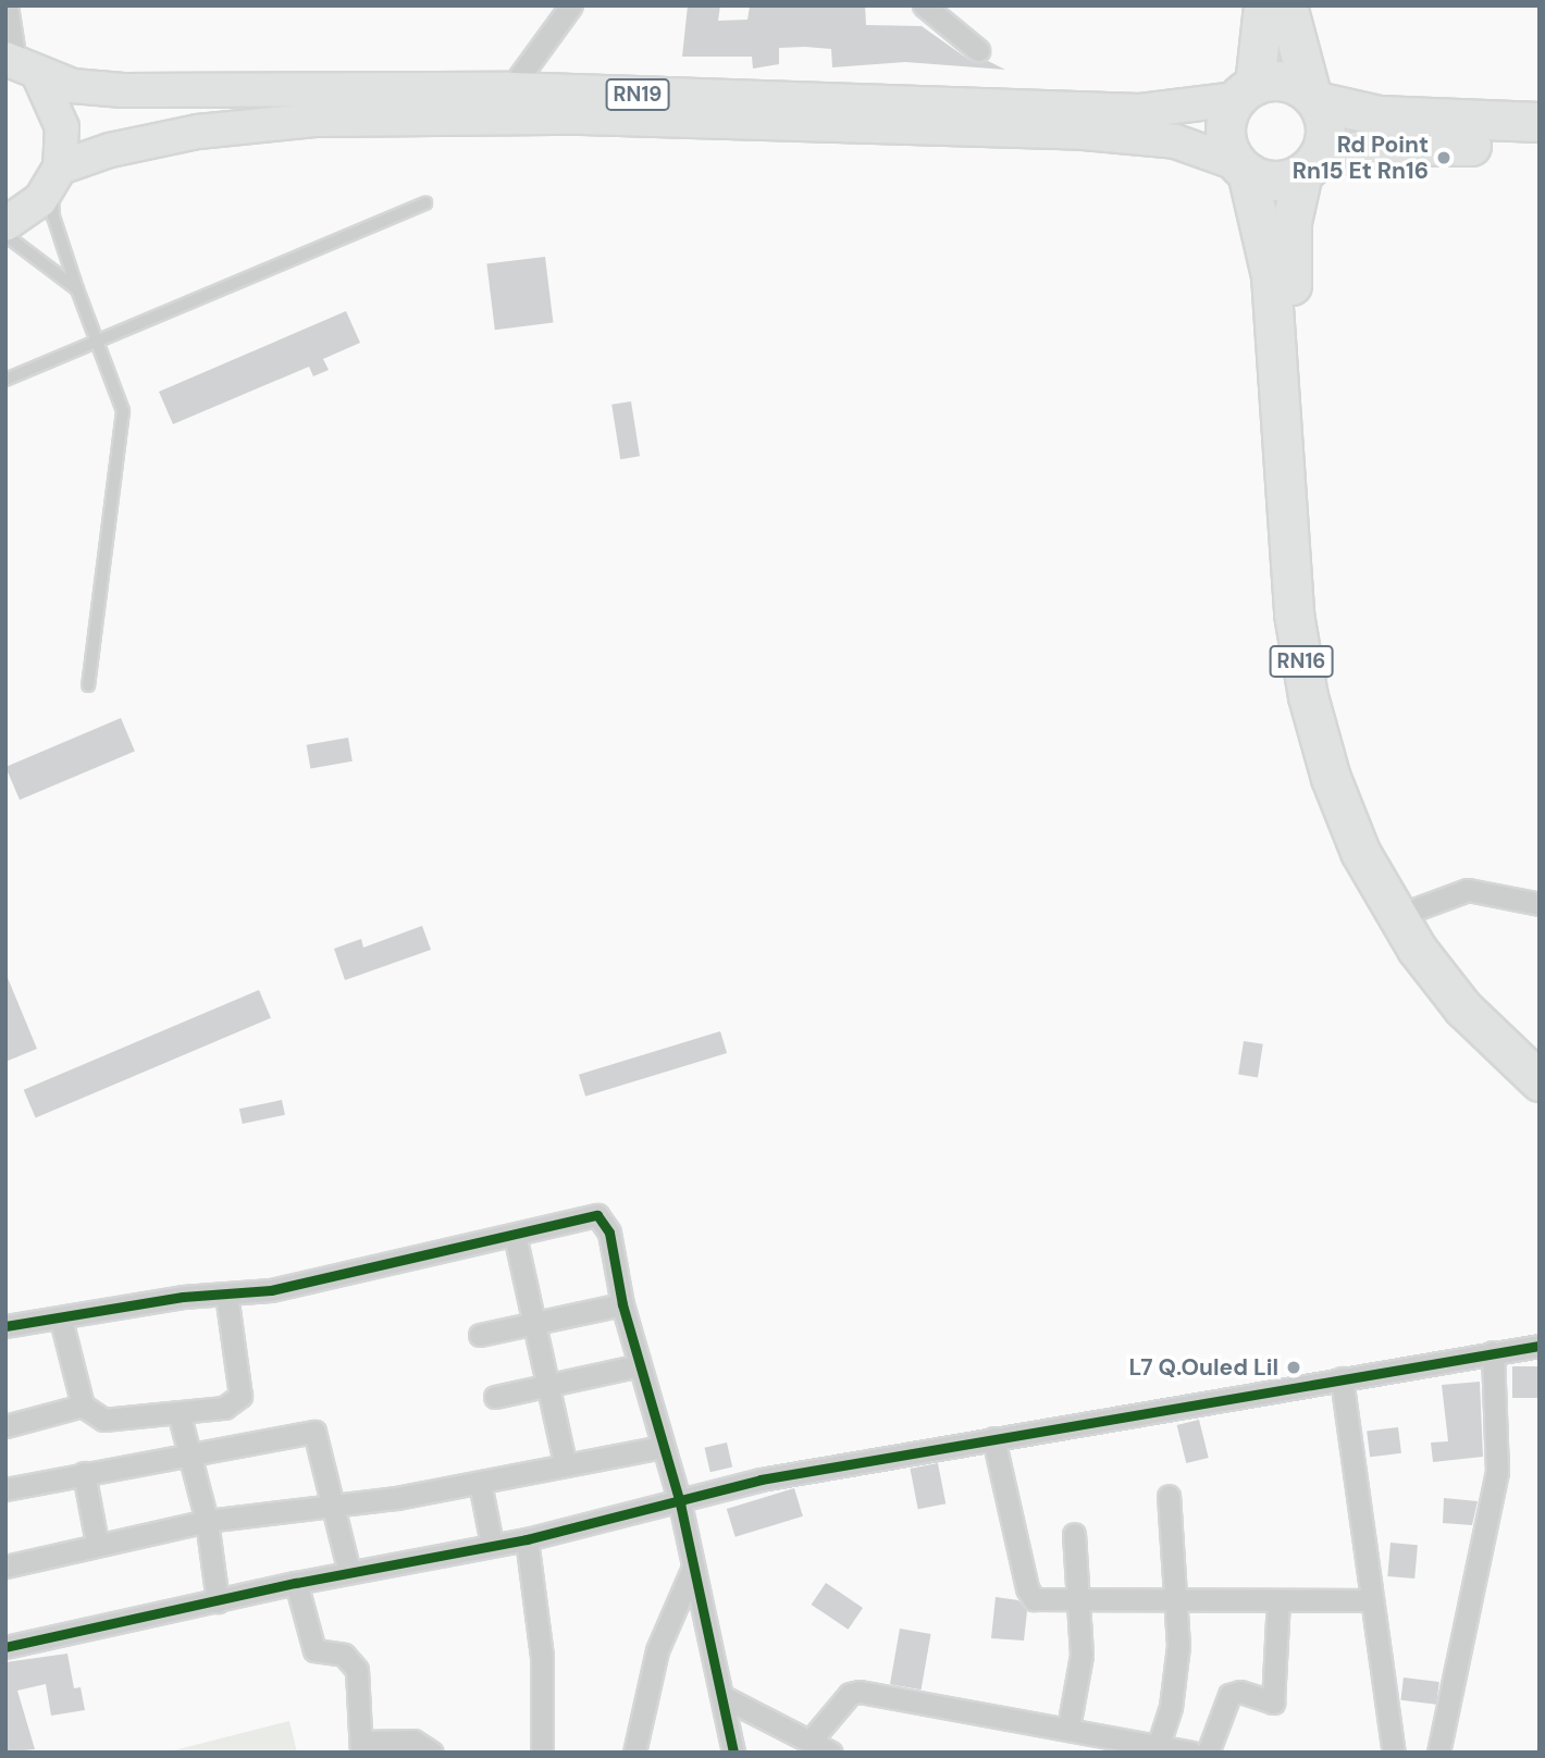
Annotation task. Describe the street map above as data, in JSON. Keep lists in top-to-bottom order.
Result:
{
  "streets": {
    "highway": ["RN16"],
    "main road": ["RN19"]
  },
  "crossings": [
    ["RN19", "RN16"]
  ],
  "places": ["Rd Point Rn15 Et Rn16", "L7 Q.Ouled Lil"]
}
